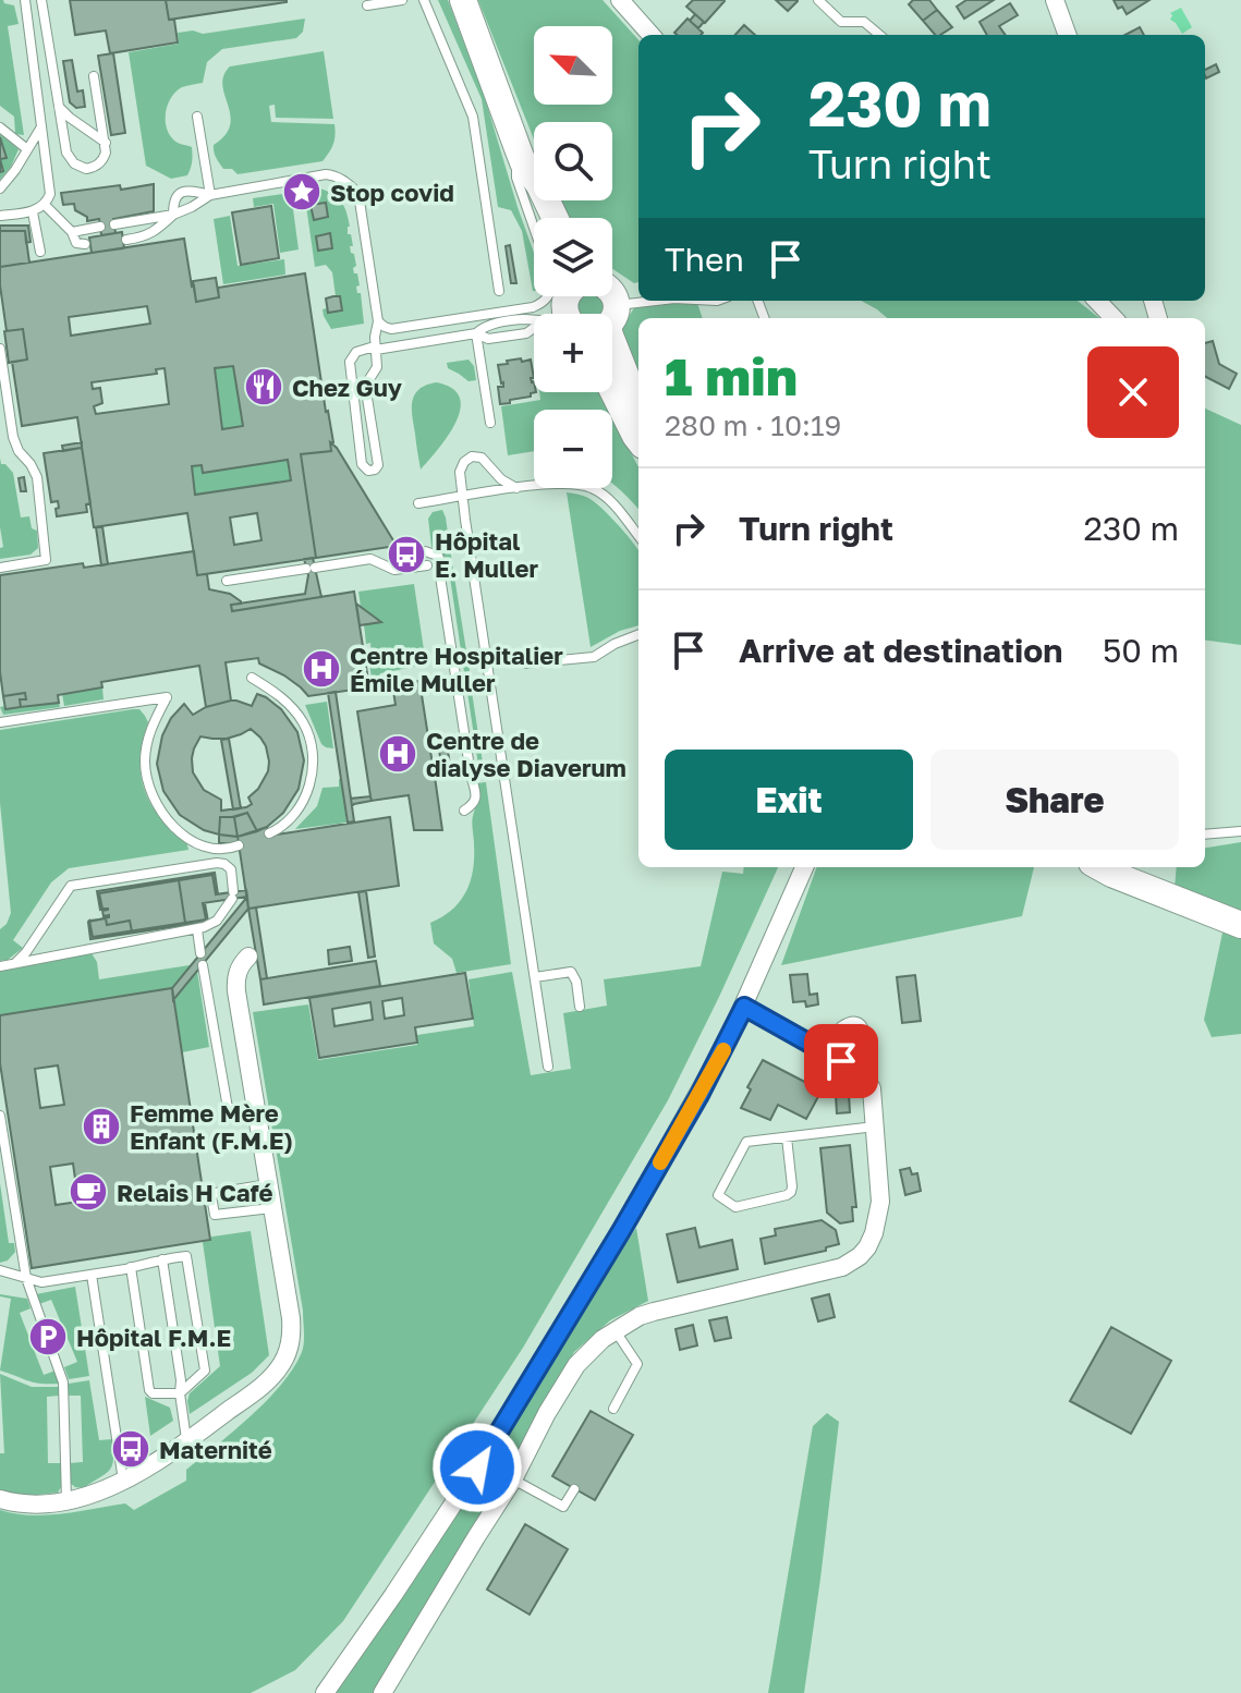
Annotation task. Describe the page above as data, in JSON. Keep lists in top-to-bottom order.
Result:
{
  "places": {
    "place": ["Stop covid"],
    "restaurant": ["Chez Guy"],
    "bus stop": ["Hôpital E. Muller", "Maternité"],
    "hospital": ["Centre Hospitalier Émile Muller", "Centre de dialyse Diaverum"],
    "building": ["Femme Mère Enfant (F.M.E)"],
    "cafe": ["Relais H Café"],
    "parking": ["Hôpital F.M.E"]
  },
  "north": "top left",
  "page": {
    "map_buttons": ["+", "−"],
    "turn": ["230 m", "Turn right"],
    "then": "Then",
    "heading": ["1 min", "280 m · 10:19"],
    "list": [
      {
        "name": "Turn right",
        "value": "230 m"
      },
      {
        "name": "Arrive at destination",
        "value": "50 m"
      }
    ],
    "buttons": ["Exit", "Share"]
  }
}
